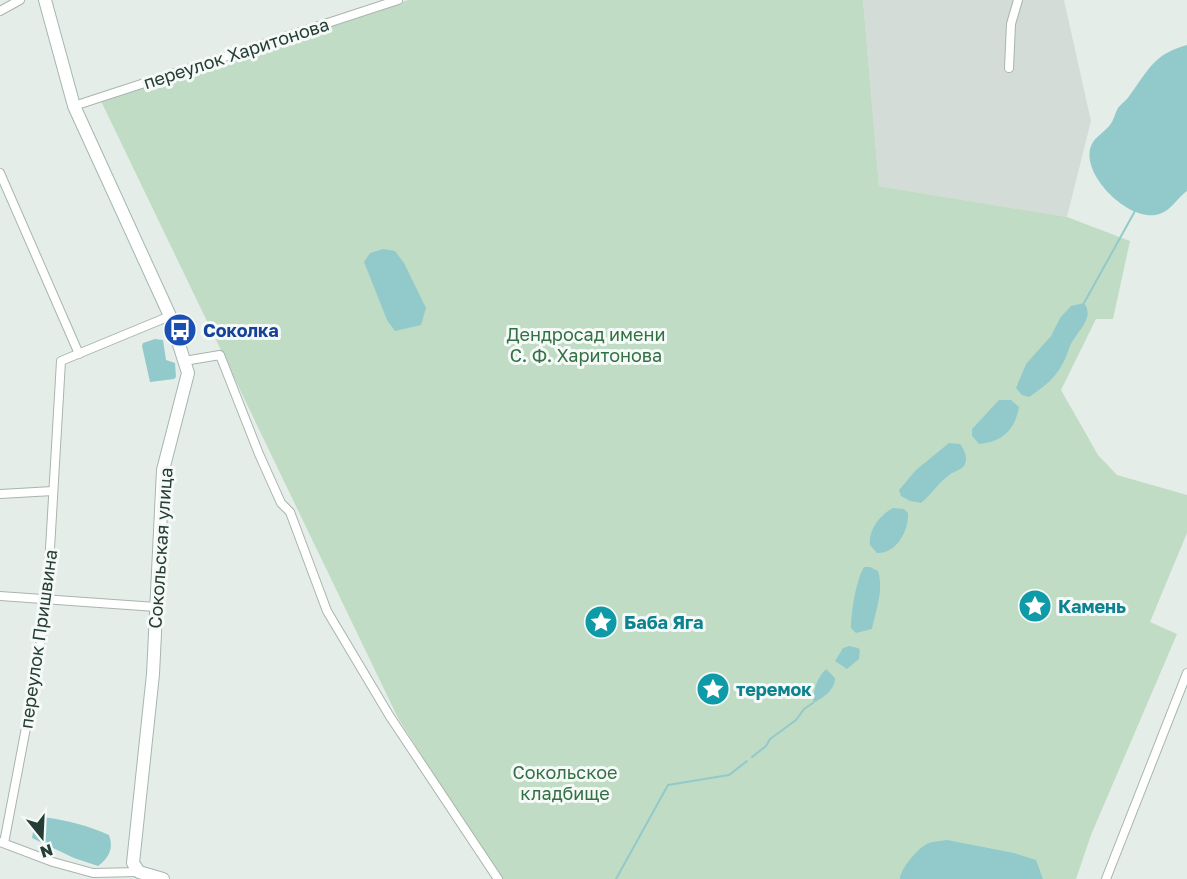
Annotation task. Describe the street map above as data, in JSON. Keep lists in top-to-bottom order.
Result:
{
  "streets": {
    "street": ["переулок Харитонова", "Сокольская улица", "переулок Пришвина"]
  },
  "crossings": [
    ["переулок Харитонова", "Сокольская улица"]
  ],
  "parks": ["Дендросад имени С. Ф. Харитонова", "Сокольское кладбище"],
  "places": {
    "bus stop": ["Соколка"],
    "place": ["Камень", "Баба Яга", "теремок"]
  },
  "north": "bottom"
}
